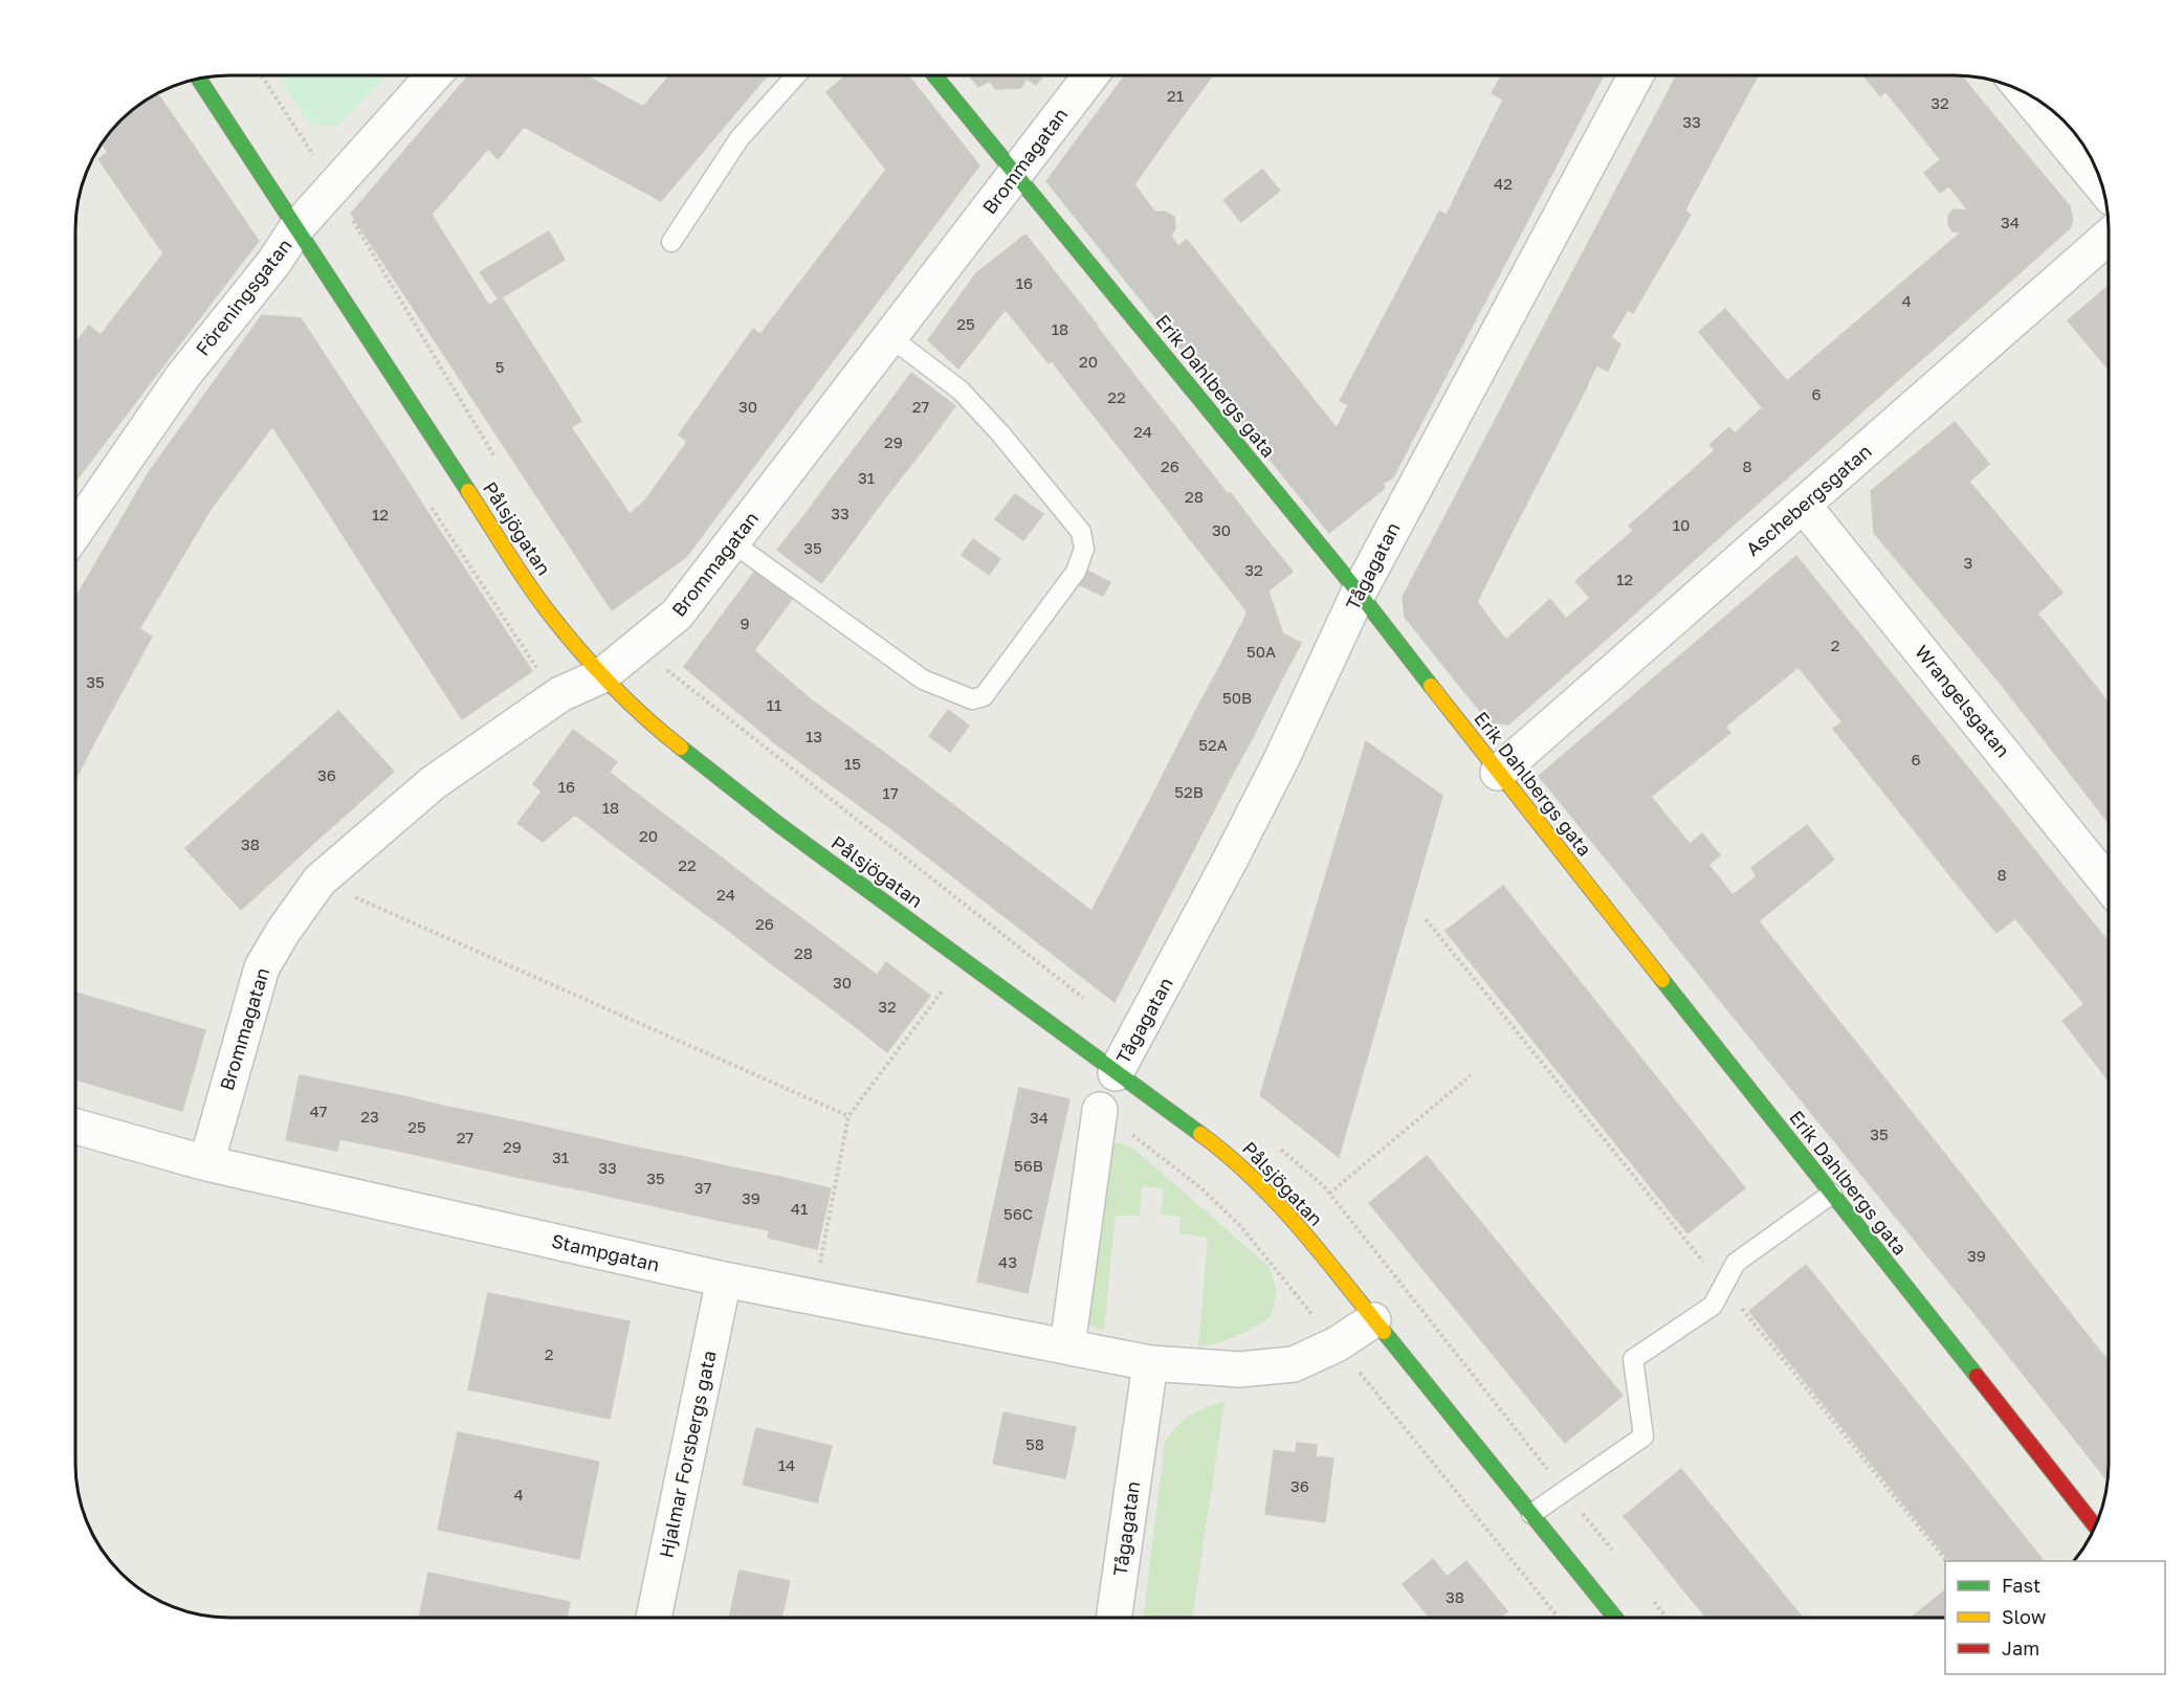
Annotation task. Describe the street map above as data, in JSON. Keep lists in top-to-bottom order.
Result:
{
  "streets": {
    "street": [
      "Brommagatan",
      "Föreningsgatan",
      "Erik Dahlbergs gata",
      "Aschebergsgatan",
      "Pålsjögatan",
      "Tågagatan",
      "Wrangelsgatan",
      "Stampgatan",
      "Hjalmar Forsbergs gata"
    ]
  },
  "crossings": [
    ["Brommagatan", "Erik Dahlbergs gata"],
    ["Brommagatan", "Pålsjögatan"],
    ["Brommagatan", "Stampgatan"],
    ["Föreningsgatan", "Pålsjögatan"],
    ["Erik Dahlbergs gata", "Aschebergsgatan"],
    ["Erik Dahlbergs gata", "Tågagatan"],
    ["Aschebergsgatan", "Wrangelsgatan"],
    ["Pålsjögatan", "Tågagatan"],
    ["Tågagatan", "Stampgatan"],
    ["Stampgatan", "Hjalmar Forsbergs gata"]
  ],
  "house_numbers": [
    "21",
    "32",
    "33",
    "42",
    "34",
    "16",
    "4",
    "25",
    "18",
    "20",
    "5",
    "6",
    "22",
    "30",
    "27",
    "24",
    "29",
    "26",
    "8",
    "31",
    "28",
    "33",
    "12",
    "10",
    "30",
    "35",
    "3",
    "32",
    "12",
    "9",
    "2",
    "50A",
    "35",
    "50B",
    "11",
    "13",
    "52A",
    "6",
    "15",
    "36",
    "16",
    "52B",
    "17",
    "18",
    "20",
    "38",
    "22",
    "8",
    "24",
    "26",
    "28",
    "30",
    "32",
    "47",
    "23",
    "34",
    "25",
    "35",
    "27",
    "29",
    "31",
    "56B",
    "33",
    "35",
    "37",
    "39",
    "41",
    "56C",
    "39",
    "43",
    "2",
    "58",
    "14",
    "36",
    "4",
    "38"
  ],
  "legend": ["Fast", "Slow", "Jam"]
}
